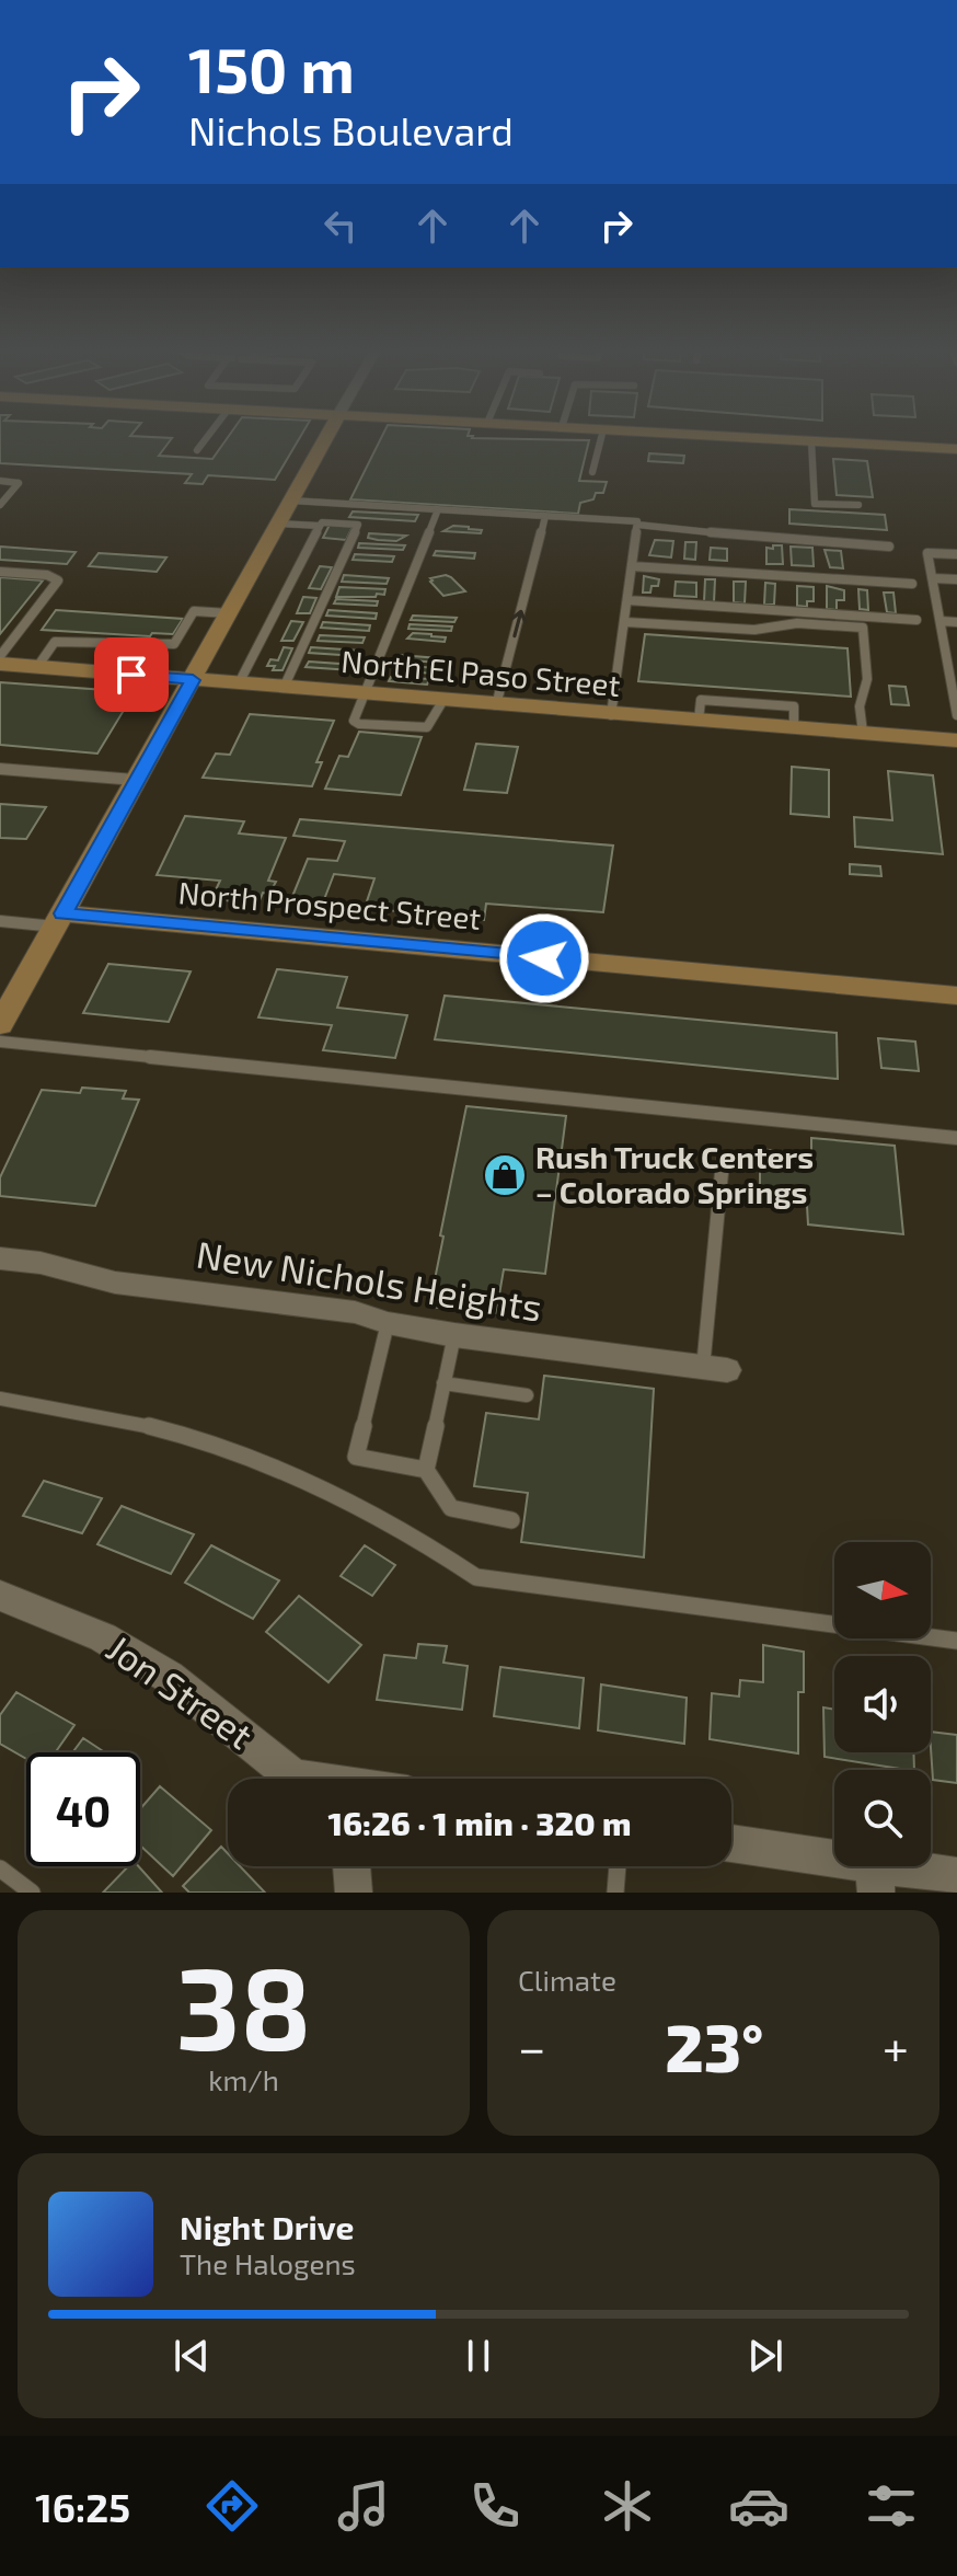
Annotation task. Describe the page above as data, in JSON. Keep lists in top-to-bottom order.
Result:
{
  "streets": {
    "street": [
      "North El Paso Street",
      "North Prospect Street",
      "New Nichols Heights",
      "Jon Street"
    ]
  },
  "places": {
    "shop": ["Rush Truck Centers – Colorado Springs"]
  },
  "north": "right",
  "page": {
    "turn": ["150 m", "Nichols Boulevard"],
    "limit": "40",
    "trip": "16:26 · 1 min · 320 m",
    "tile": [
      ["38", "km/h"],
      "Climate"
    ],
    "heat": ["−", "23°", "+"],
    "song": ["Night Drive", "The Halogens"],
    "tabs": "16:25"
  }
}
